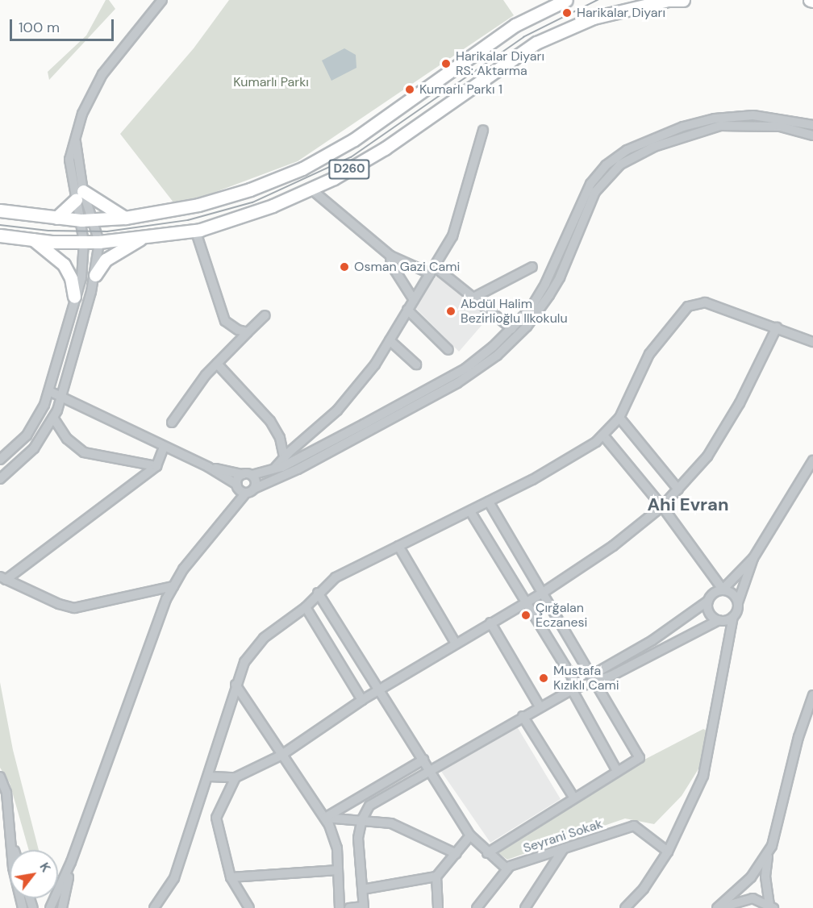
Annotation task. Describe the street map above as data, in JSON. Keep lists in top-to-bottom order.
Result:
{
  "streets": {
    "highway": ["D260"],
    "street": ["Seyrani Sokak"]
  },
  "districts": ["Ahi Evran"],
  "parks": ["Kumarlı Parkı"],
  "places": [
    "Harikalar Diyarı",
    "Harikalar Diyarı RS: Aktarma",
    "Kumarlı Parkı 1",
    "Osman Gazi Cami",
    "Abdül Halim Bezirlioğlu Ilkokulu",
    "Çırğalan Eczanesi",
    "Mustafa Kızıklı Cami"
  ],
  "scale_bar": "100 m",
  "north": "top right"
}
